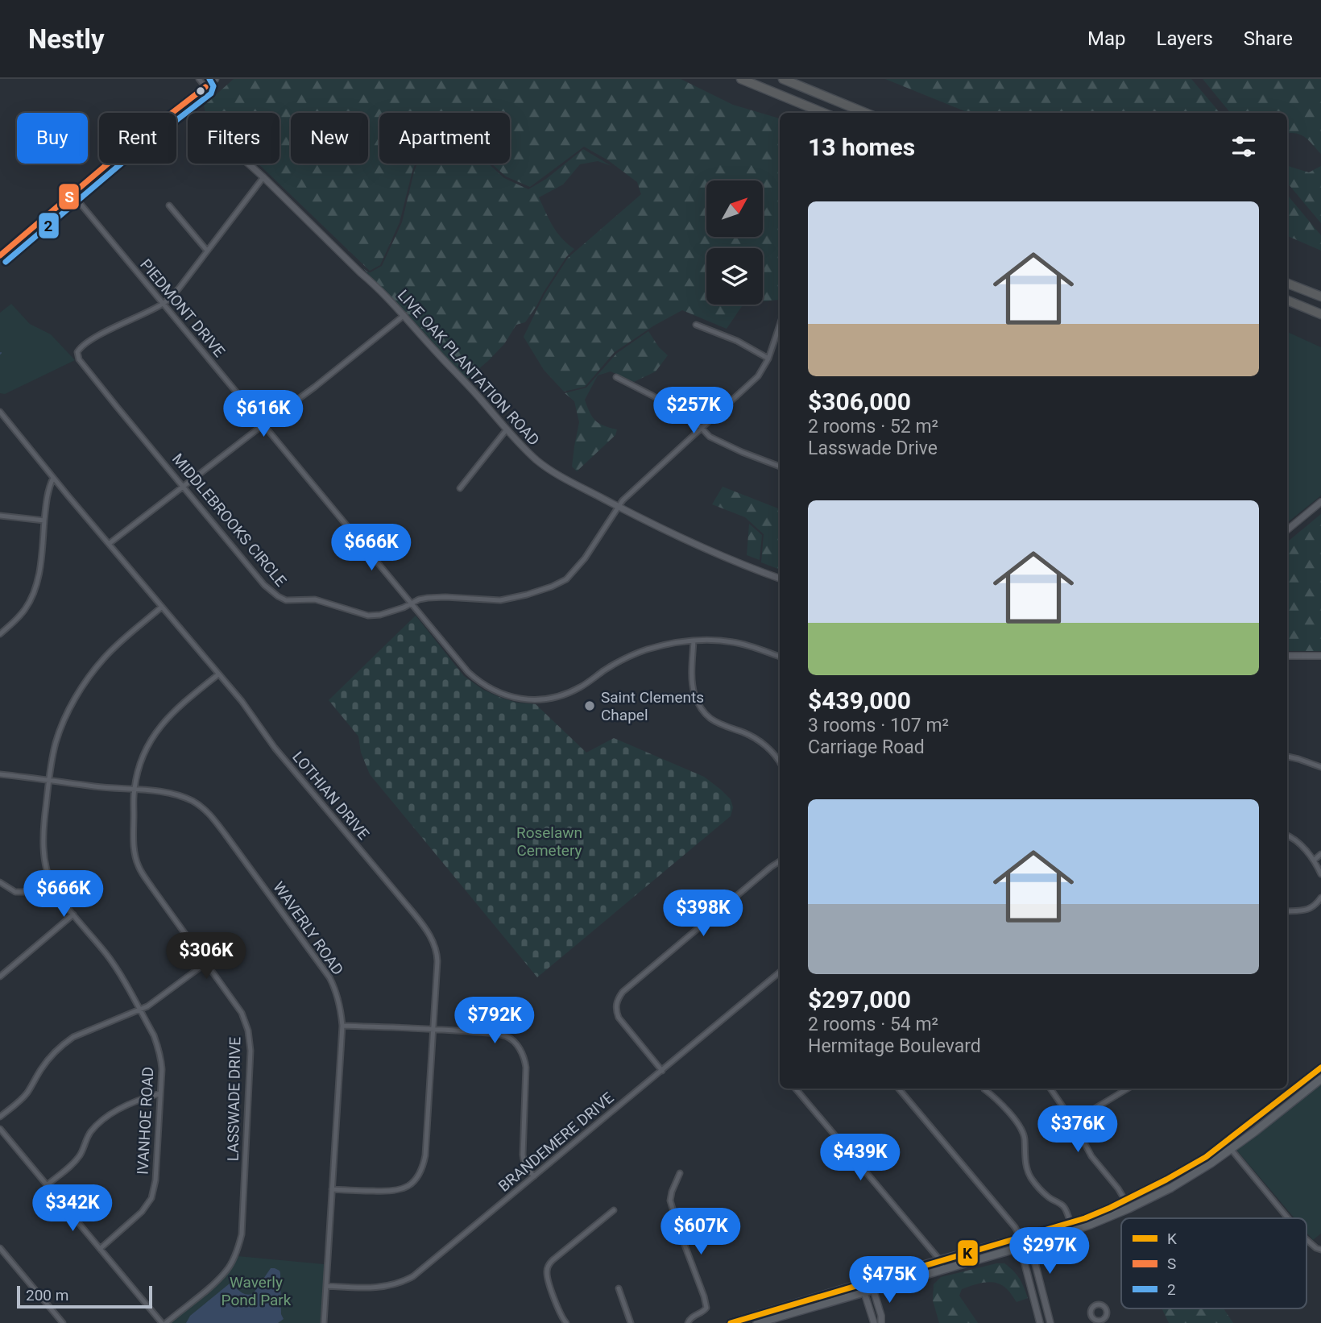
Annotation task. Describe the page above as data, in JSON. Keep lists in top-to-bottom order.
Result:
{
  "streets": {
    "street": [
      "PIEDMONT DRIVE",
      "LIVE OAK PLANTATION ROAD",
      "MIDDLEBROOKS CIRCLE",
      "LOTHIAN DRIVE",
      "WAVERLY ROAD",
      "LASSWADE DRIVE",
      "IVANHOE ROAD",
      "BRANDEMERE DRIVE"
    ]
  },
  "crossings": [
    ["PIEDMONT DRIVE", "MIDDLEBROOKS CIRCLE"],
    ["LIVE OAK PLANTATION ROAD", "MIDDLEBROOKS CIRCLE"],
    ["LOTHIAN DRIVE", "WAVERLY ROAD"],
    ["LOTHIAN DRIVE", "LASSWADE DRIVE"],
    ["LOTHIAN DRIVE", "IVANHOE ROAD"],
    ["WAVERLY ROAD", "LASSWADE DRIVE"],
    ["WAVERLY ROAD", "IVANHOE ROAD"],
    ["WAVERLY ROAD", "BRANDEMERE DRIVE"]
  ],
  "parks": ["Roselawn Cemetery", "Waverly Pond Park"],
  "places": ["Saint Clements Chapel"],
  "lines": ["transit line 2", "transit line S", "transit line K"],
  "legend": ["K", "S", "2"],
  "scale_bar": "200 m",
  "north": "top right",
  "page": {
    "header": "Nestly",
    "nav": ["Map", "Layers", "Share"],
    "chip": [
      "Buy",
      "Rent",
      "Filters",
      "New",
      "Apartment"
    ],
    "heading": "13 homes",
    "list": [
      {
        "name": "$306,000",
        "note": "2 rooms · 52 m² · Lasswade Drive"
      },
      {
        "name": "$439,000",
        "note": "3 rooms · 107 m² · Carriage Road"
      },
      {
        "name": "$297,000",
        "note": "2 rooms · 54 m² · Hermitage Boulevard"
      }
    ],
    "price": [
      "$257K",
      "$616K",
      "$666K",
      "$666K",
      "$398K",
      "$306K",
      "$792K",
      "$376K",
      "$439K",
      "$342K",
      "$607K",
      "$297K",
      "$475K"
    ],
    "scale": "200 m"
  }
}
